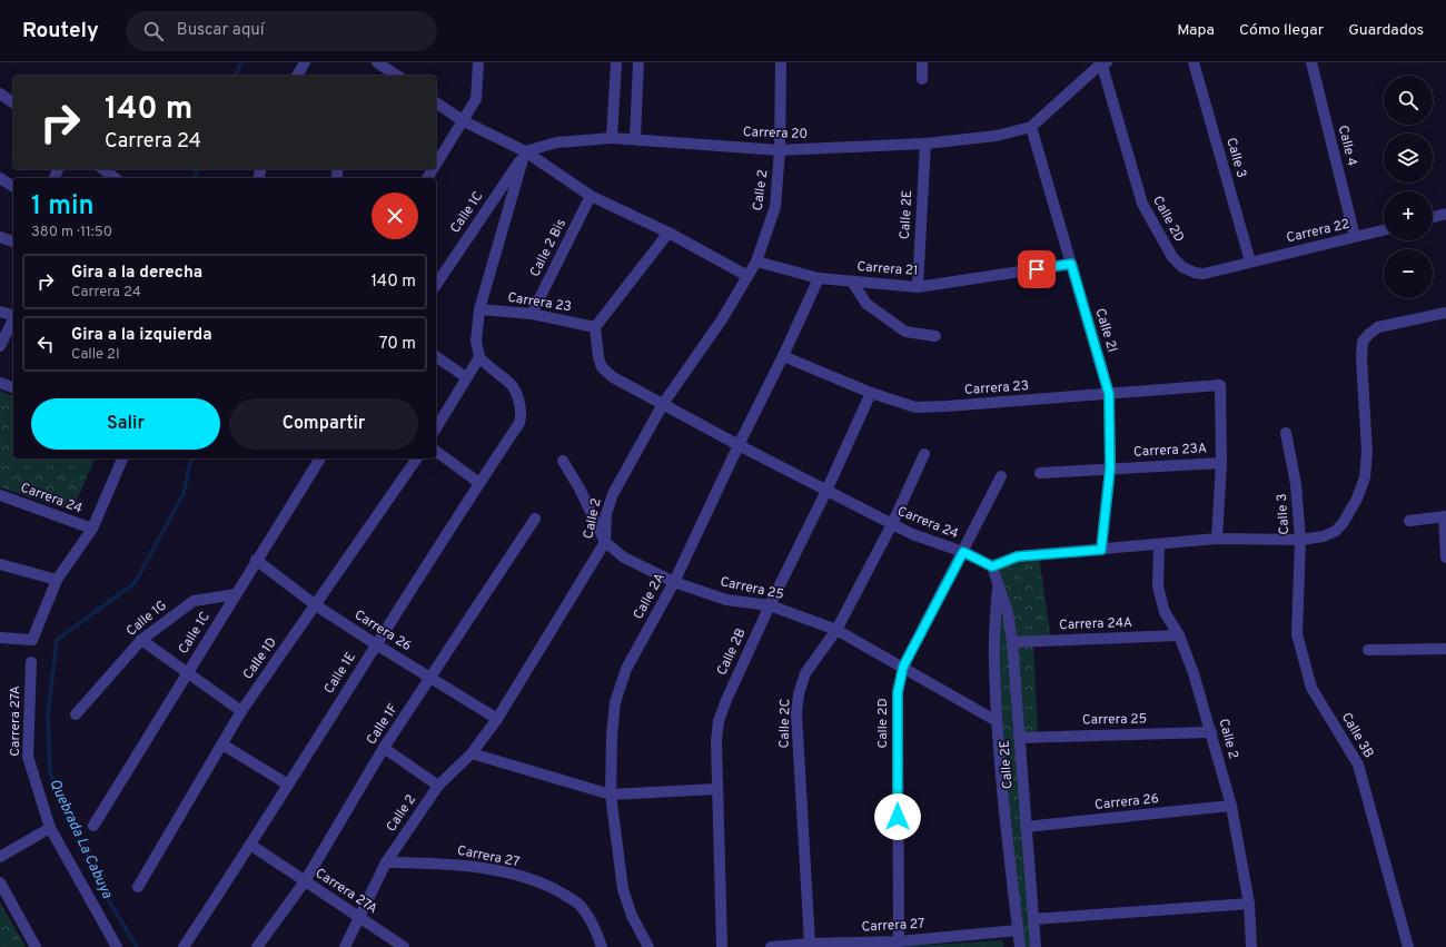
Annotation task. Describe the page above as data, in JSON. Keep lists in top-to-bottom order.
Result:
{
  "streets": {
    "street": [
      "Carrera 20",
      "Calle 4",
      "Calle 3",
      "Calle 2",
      "Calle 1C",
      "Calle 2E",
      "Calle 2D",
      "Carrera 22",
      "Calle 2 Bis",
      "Carrera 21",
      "Carrera 23",
      "Calle 2I",
      "Carrera 23A",
      "Carrera 24",
      "Carrera 25",
      "Calle 2A",
      "Calle 1G",
      "Carrera 24A",
      "Carrera 26",
      "Calle 2B",
      "Calle 1D",
      "Calle 1E",
      "Carrera 27A",
      "Calle 2C",
      "Calle 1F",
      "Calle 3B",
      "Carrera 27"
    ]
  },
  "crossings": [
    ["Carrera 20", "Calle 2"],
    ["Carrera 20", "Calle 1C"],
    ["Carrera 20", "Calle 2E"],
    ["Carrera 20", "Calle 2D"],
    ["Carrera 20", "Calle 2I"],
    ["Calle 4", "Carrera 22"],
    ["Calle 3", "Calle 2D"],
    ["Calle 3", "Carrera 22"],
    ["Calle 3", "Calle 3B"],
    ["Calle 2", "Carrera 21"],
    ["Calle 2", "Carrera 24"],
    ["Calle 2", "Carrera 25"],
    ["Calle 2", "Carrera 24A"],
    ["Calle 2", "Carrera 26"],
    ["Calle 2", "Carrera 27A"],
    ["Calle 2", "Carrera 27"],
    ["Calle 1C", "Calle 1G"],
    ["Calle 1C", "Carrera 26"],
    ["Calle 2E", "Carrera 21"],
    ["Calle 2E", "Carrera 24"],
    ["Calle 2E", "Carrera 25"],
    ["Calle 2E", "Carrera 24A"],
    ["Calle 2E", "Carrera 26"],
    ["Calle 2E", "Carrera 27"],
    ["Calle 2D", "Carrera 22"],
    ["Calle 2D", "Carrera 24"],
    ["Calle 2D", "Carrera 25"],
    ["Calle 2D", "Carrera 27"],
    ["Calle 2 Bis", "Carrera 23"],
    ["Carrera 21", "Calle 2I"],
    ["Carrera 21", "Calle 2A"],
    ["Carrera 23", "Calle 2I"],
    ["Carrera 23", "Carrera 23A"],
    ["Carrera 23", "Carrera 24"],
    ["Carrera 23", "Calle 2A"],
    ["Carrera 23", "Calle 2B"],
    ["Calle 2I", "Carrera 23A"],
    ["Carrera 24", "Calle 2A"],
    ["Carrera 24", "Calle 2B"],
    ["Carrera 24", "Calle 2C"],
    ["Carrera 25", "Calle 2A"],
    ["Carrera 25", "Calle 2B"],
    ["Carrera 25", "Calle 2C"],
    ["Carrera 26", "Calle 1D"],
    ["Carrera 26", "Calle 1E"],
    ["Carrera 26", "Calle 1F"],
    ["Calle 1E", "Carrera 27A"],
    ["Carrera 27A", "Calle 1F"],
    ["Calle 2C", "Carrera 27"]
  ],
  "water": ["Quebrada La Cabuya"],
  "page": {
    "header": "Routely",
    "search": "Buscar aquí",
    "nav": ["Mapa", "Cómo llegar", "Guardados"],
    "map_buttons": ["+", "−"],
    "turn": ["140 m", "Carrera 24"],
    "heading": ["1 min", "380 m · 11:50"],
    "list": [
      {
        "name": "Gira a la derecha",
        "note": "Carrera 24",
        "value": "140 m"
      },
      {
        "name": "Gira a la izquierda",
        "note": "Calle 2I",
        "value": "70 m"
      }
    ],
    "buttons": ["Salir", "Compartir"]
  }
}
